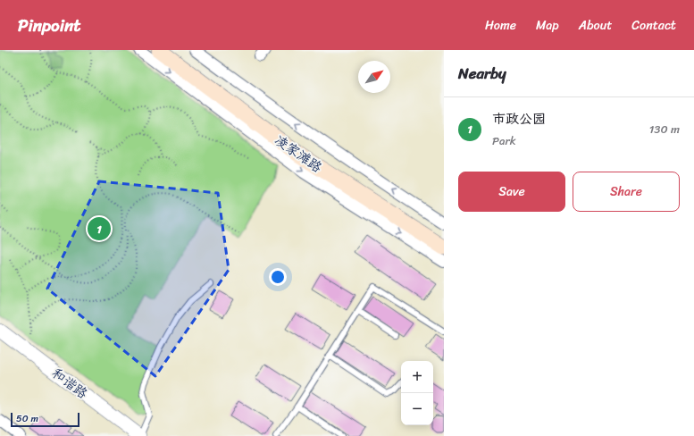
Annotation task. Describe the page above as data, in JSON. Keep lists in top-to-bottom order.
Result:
{
  "streets": {
    "main road": ["凌家滩路"],
    "street": ["和谐路"]
  },
  "scale_bar": "50 m",
  "north": "top right",
  "page": {
    "header": "Pinpoint",
    "nav": [
      "Home",
      "Map",
      "About",
      "Contact"
    ],
    "heading": "Nearby",
    "list": [
      {
        "mark": "1",
        "name": "市政公园",
        "note": "Park",
        "value": "130 m"
      }
    ],
    "buttons": ["Save", "Share"],
    "pins": "1",
    "map_buttons": ["+", "−"],
    "scale": "50 m"
  }
}
